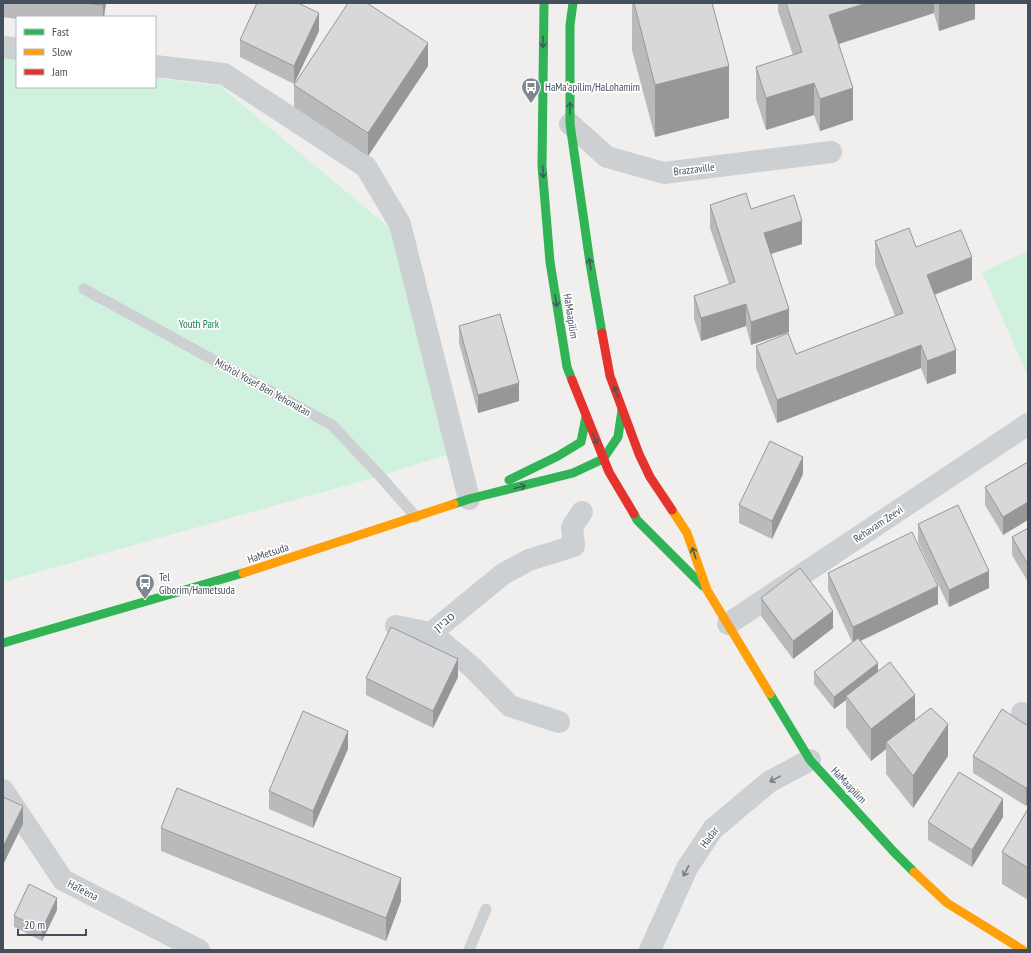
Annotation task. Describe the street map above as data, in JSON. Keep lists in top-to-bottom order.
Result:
{
  "streets": {
    "street": [
      "Brazzaville",
      "HaMaapilim",
      "Rehavam Zeevi",
      "HaMetsuda",
      "סביון",
      "Hadar",
      "HaTe'ena"
    ],
    "lane": ["Mish'ol Yosef Ben Yehonatan"]
  },
  "crossings": [
    ["Brazzaville", "HaMaapilim"],
    ["HaMaapilim", "Rehavam Zeevi"],
    ["HaMaapilim", "HaMetsuda"],
    ["HaMaapilim", "Hadar"],
    ["Mish'ol Yosef Ben Yehonatan", "HaMetsuda"]
  ],
  "one_way": ["Hadar"],
  "parks": ["Youth Park"],
  "places": {
    "bus stop": ["HaMa'apilim/HaLohamim", "Tel Giborim/Hametsuda"]
  },
  "legend": ["Fast", "Slow", "Jam"],
  "scale_bar": "20 m"
}
